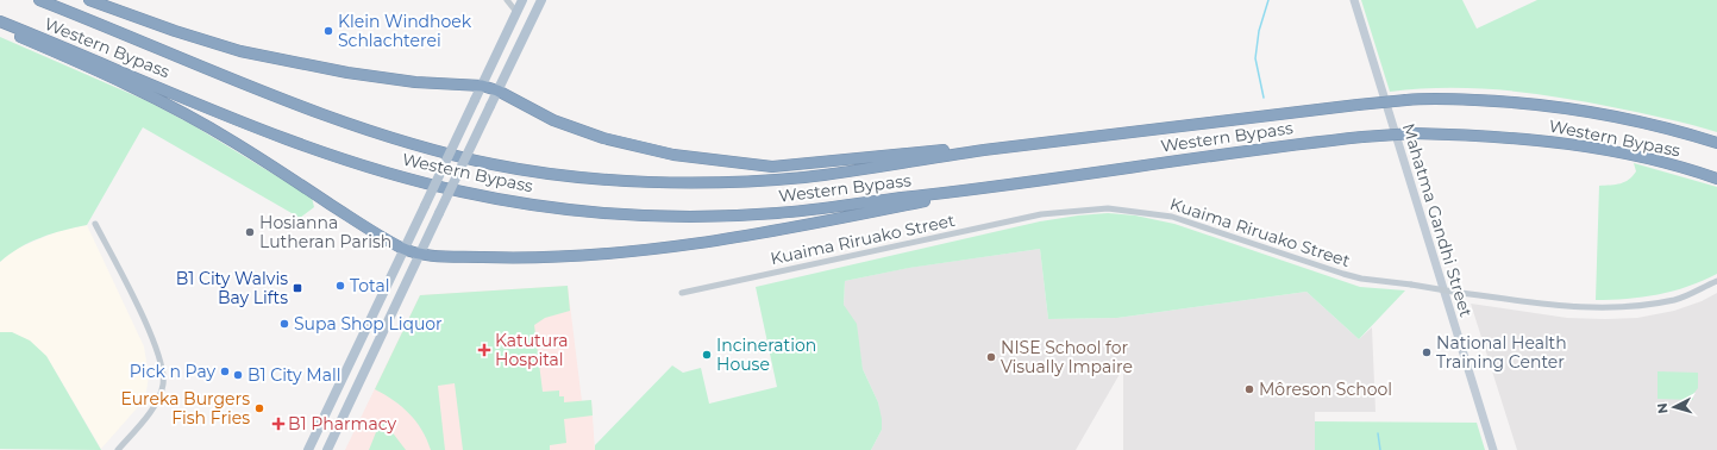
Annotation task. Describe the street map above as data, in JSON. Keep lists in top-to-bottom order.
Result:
{
  "streets": {
    "highway": ["Western Bypass"],
    "street": ["Mahatma Gandhi Street", "Kuaima Riruako Street"]
  },
  "places": {
    "other": [
      "Klein Windhoek Schlachterei",
      "Hosianna Lutheran Parish",
      "Total",
      "Supa Shop Liquor",
      "National Health Training Center",
      "Incineration House",
      "NISE School for Visually Impaire",
      "Pick n Pay",
      "B1 City Mall",
      "Môreson School",
      "Eureka Burgers Fish Fries"
    ],
    "transit": ["B1 City Walvis Bay Lifts"],
    "health": ["Katutura Hospital", "B1 Pharmacy"]
  },
  "north": "left"
}
